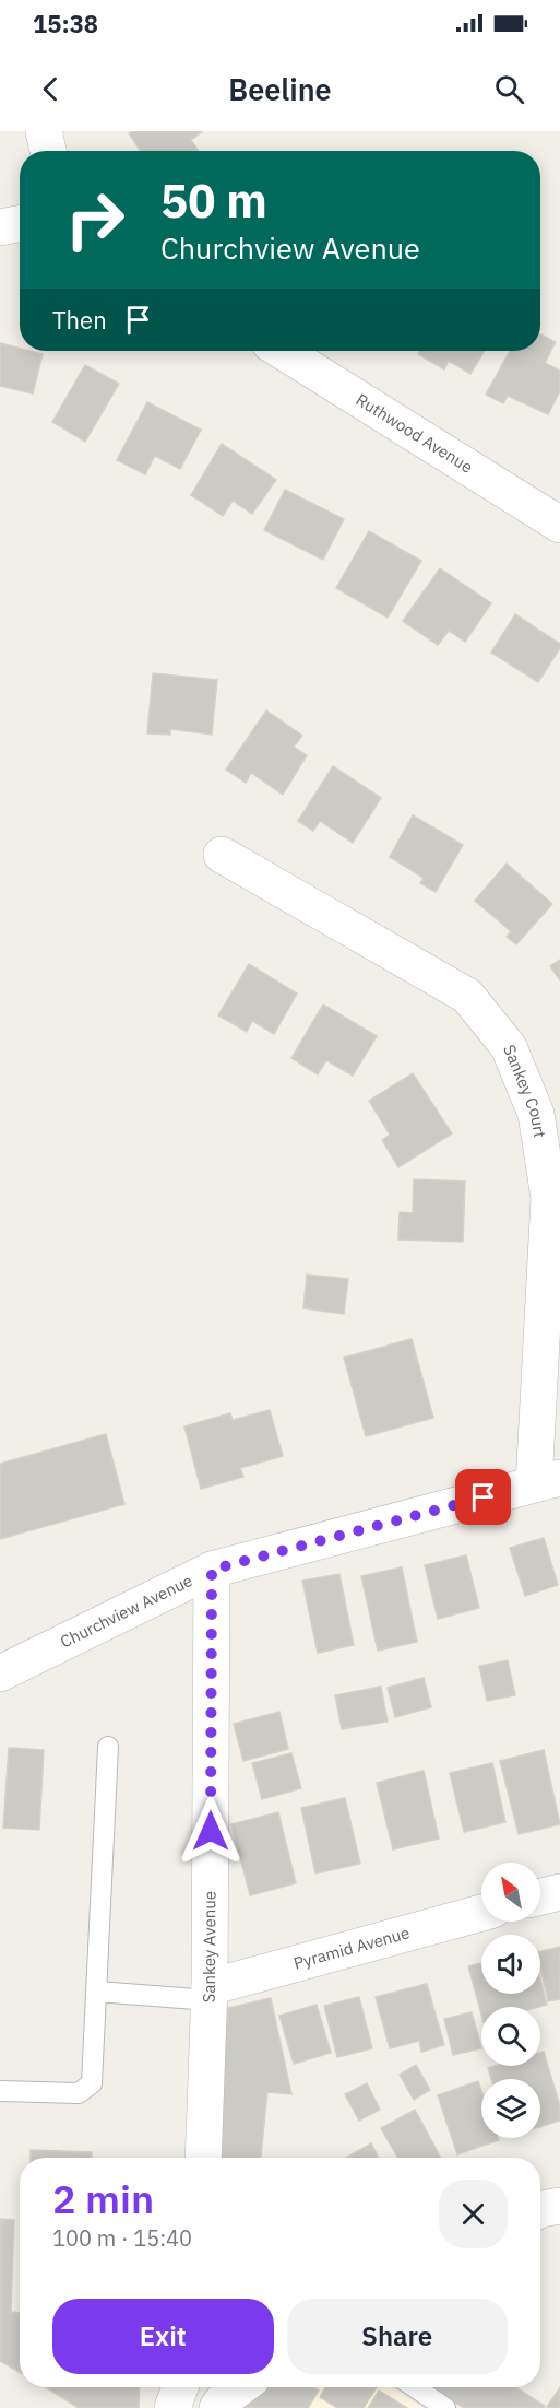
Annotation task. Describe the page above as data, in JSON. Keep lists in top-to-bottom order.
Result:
{
  "streets": {
    "street": [
      "Ruthwood Avenue",
      "Sankey Court",
      "Churchview Avenue",
      "Sankey Avenue",
      "Pyramid Avenue"
    ]
  },
  "crossings": [
    ["Sankey Court", "Churchview Avenue"],
    ["Churchview Avenue", "Sankey Avenue"],
    ["Sankey Avenue", "Pyramid Avenue"]
  ],
  "north": "top left",
  "page": {
    "status": "15:38",
    "header": "Beeline",
    "turn": ["50 m", "Churchview Avenue"],
    "then": "Then",
    "heading": ["2 min", "100 m · 15:40"],
    "buttons": ["Exit", "Share"]
  }
}
